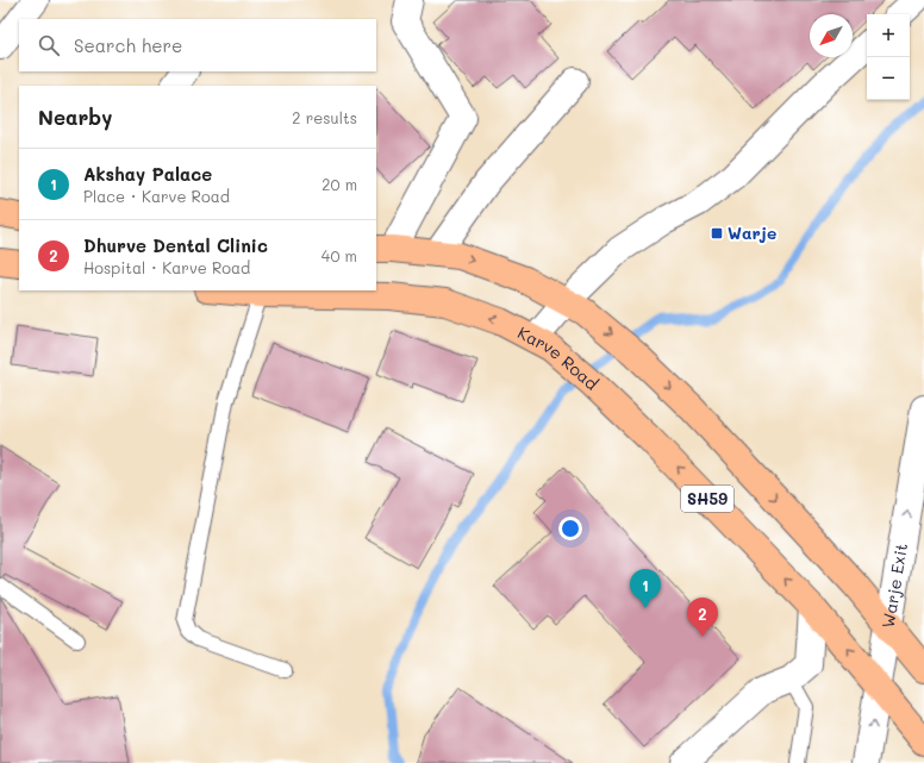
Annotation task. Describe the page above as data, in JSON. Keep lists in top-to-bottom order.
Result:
{
  "streets": {
    "main road": ["Karve Road", "SH59"],
    "street": ["Warje Exit"]
  },
  "crossings": [
    ["Karve Road", "SH59"],
    ["SH59", "Warje Exit"]
  ],
  "one_way": ["Warje Exit"],
  "places": {
    "transit": ["Warje"]
  },
  "north": "bottom left",
  "page": {
    "map_buttons": ["+", "−"],
    "search": "Search here",
    "heading": ["Nearby", "2 results"],
    "list": [
      {
        "mark": "1",
        "name": "Akshay Palace",
        "note": "Place · Karve Road",
        "value": "20 m"
      },
      {
        "mark": "2",
        "name": "Dhurve Dental Clinic",
        "note": "Hospital · Karve Road",
        "value": "40 m"
      }
    ],
    "pins": ["1", "2"]
  }
}
